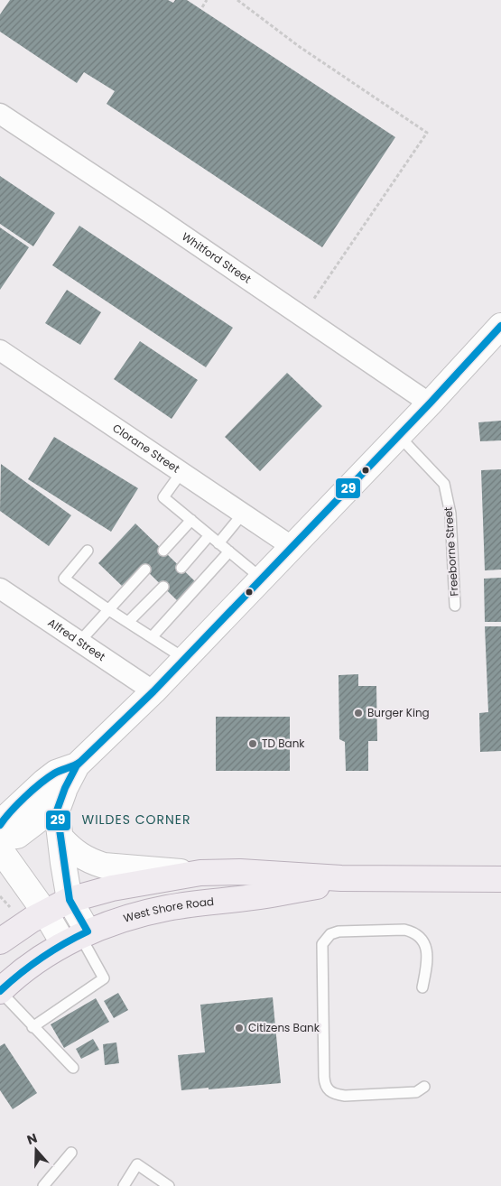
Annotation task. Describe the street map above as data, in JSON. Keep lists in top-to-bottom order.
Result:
{
  "streets": {
    "main road": ["West Shore Road"],
    "street": ["Whitford Street", "Clorane Street", "Alfred Street"],
    "lane": ["Freeborne Street"]
  },
  "districts": ["WILDES CORNER"],
  "places": ["Burger King", "TD Bank", "Citizens Bank"],
  "lines": ["transit line 29"],
  "north": "top"
}
